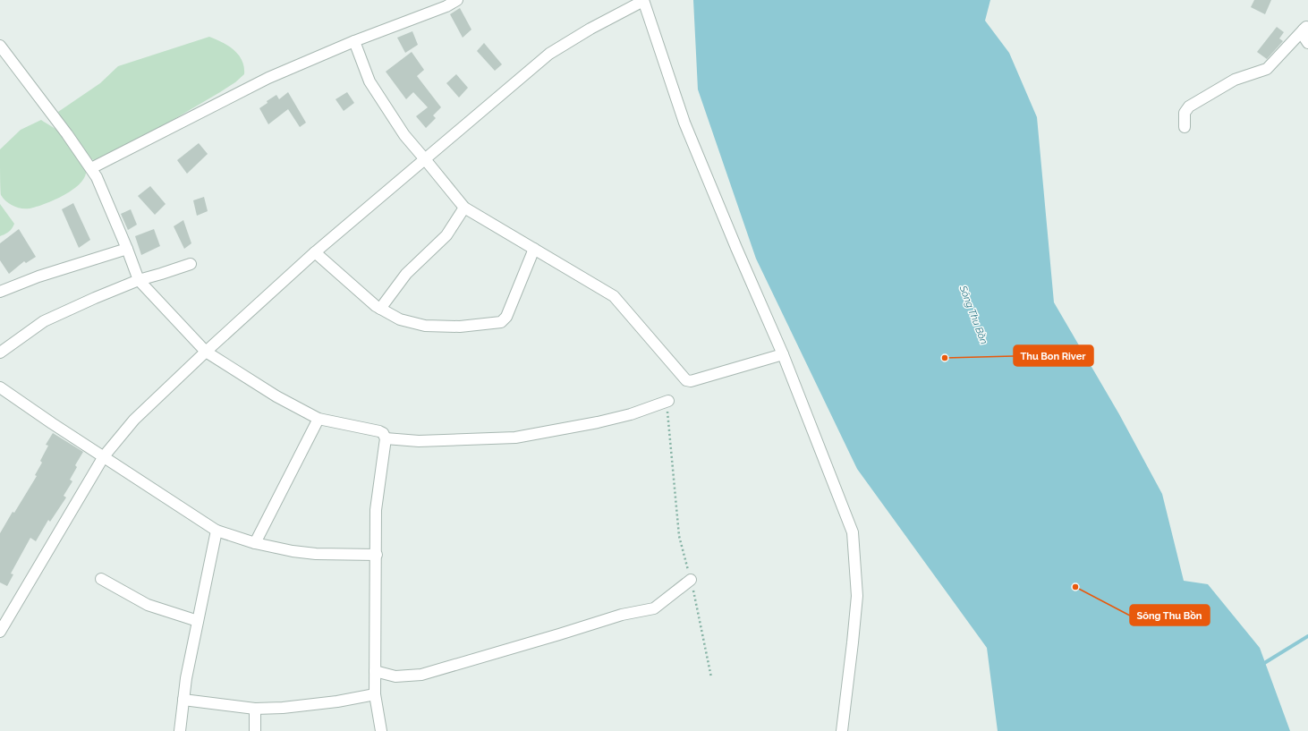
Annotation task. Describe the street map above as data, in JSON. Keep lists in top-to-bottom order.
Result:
{
  "water": ["Sông Thu Bồn"],
  "places": ["Thu Bon River", "Sông Thu Bồn"]
}
